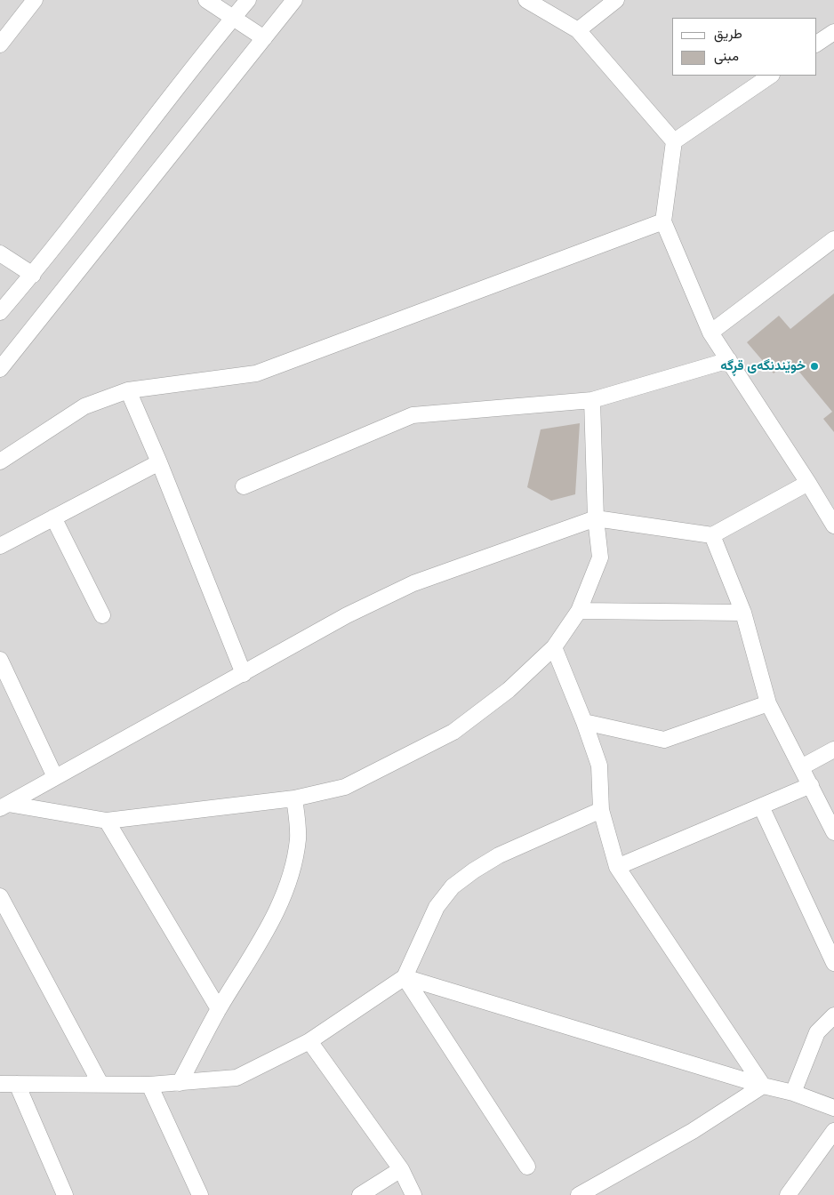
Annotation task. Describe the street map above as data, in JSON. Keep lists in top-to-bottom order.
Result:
{
  "places": ["خوێندنگەی قڕگە"],
  "legend": ["طريق", "مبنى"]
}
